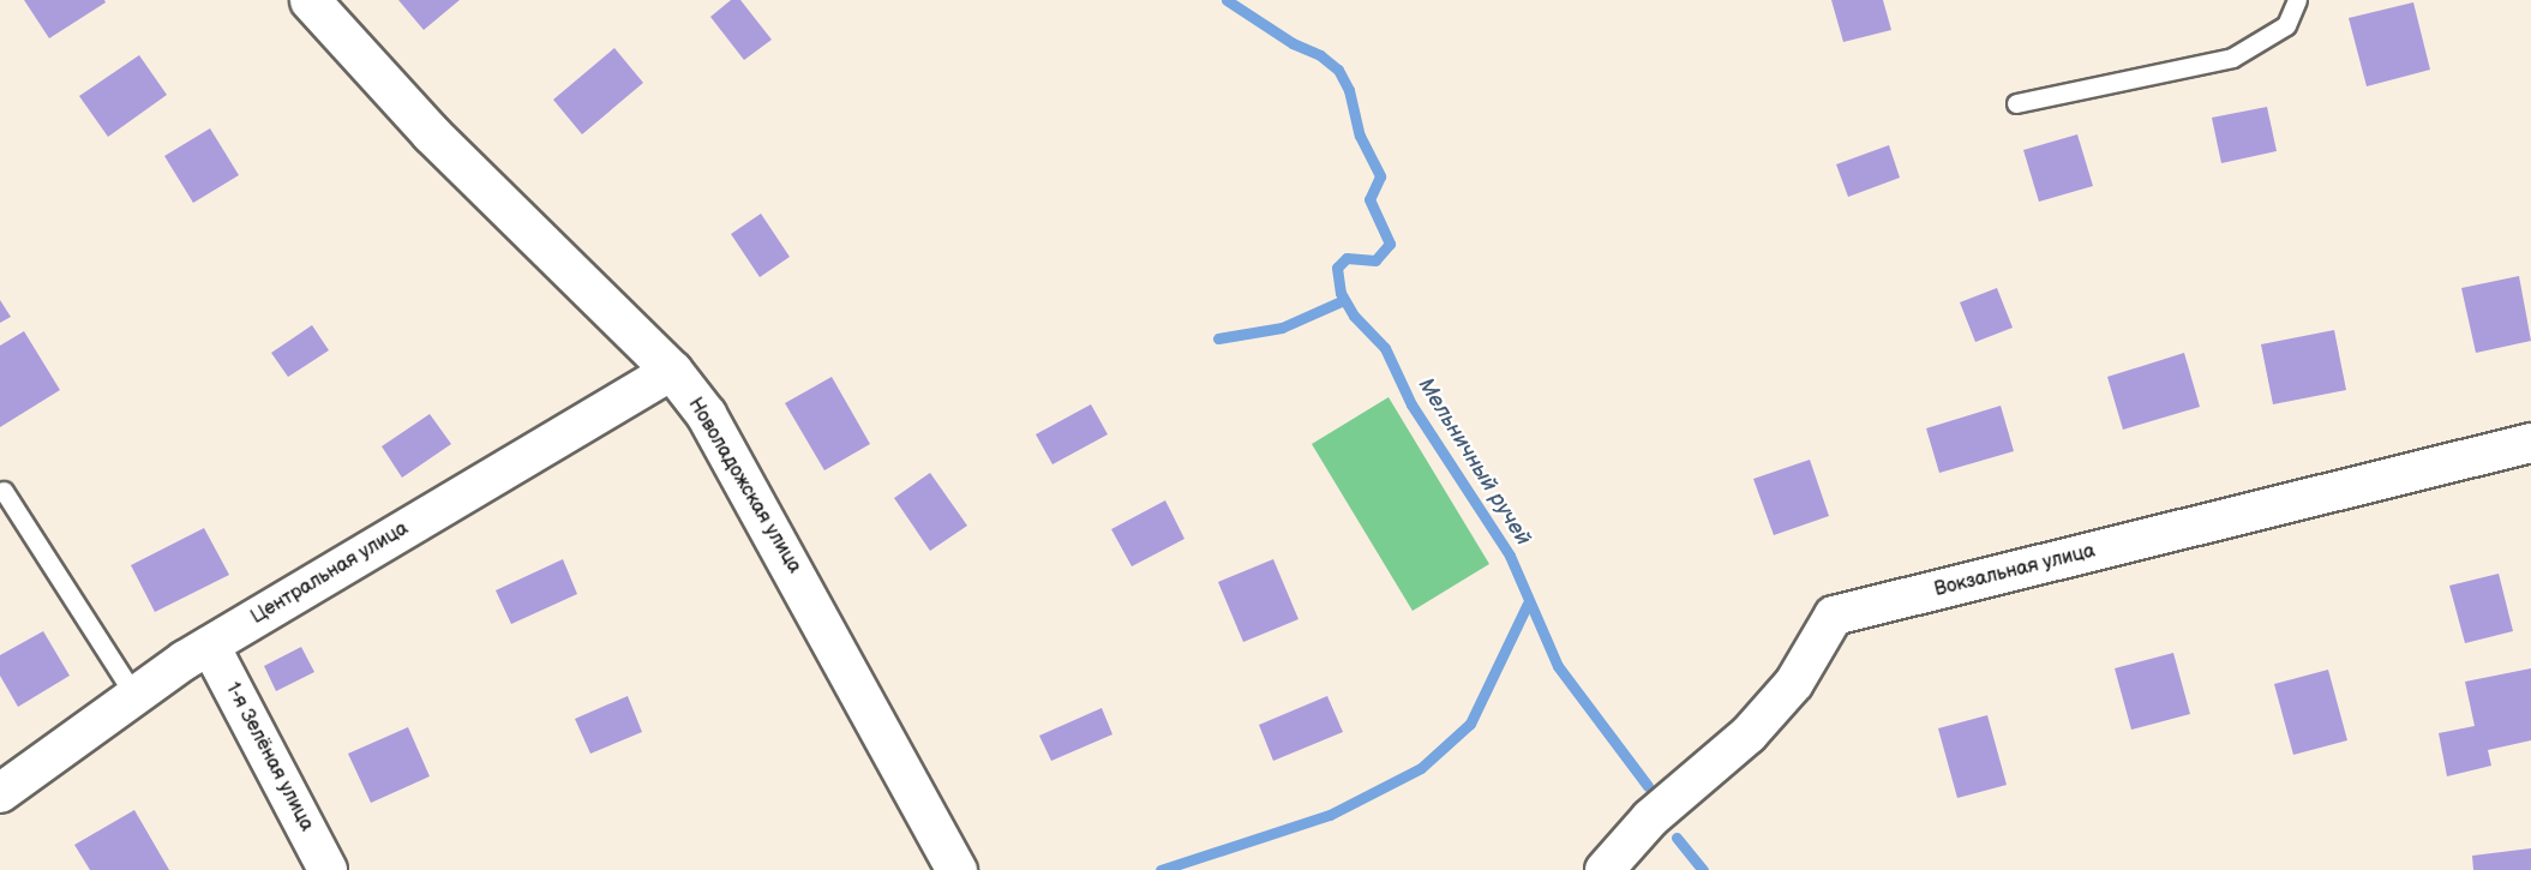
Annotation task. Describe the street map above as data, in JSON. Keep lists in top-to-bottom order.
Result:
{
  "streets": {
    "street": [
      "Новоладожская улица",
      "Вокзальная улица",
      "Центральная улица",
      "1-я Зелёная улица"
    ]
  },
  "crossings": [
    ["Новоладожская улица", "Центральная улица"],
    ["Центральная улица", "1-я Зелёная улица"]
  ],
  "water": ["Мельничный ручей"]
}
